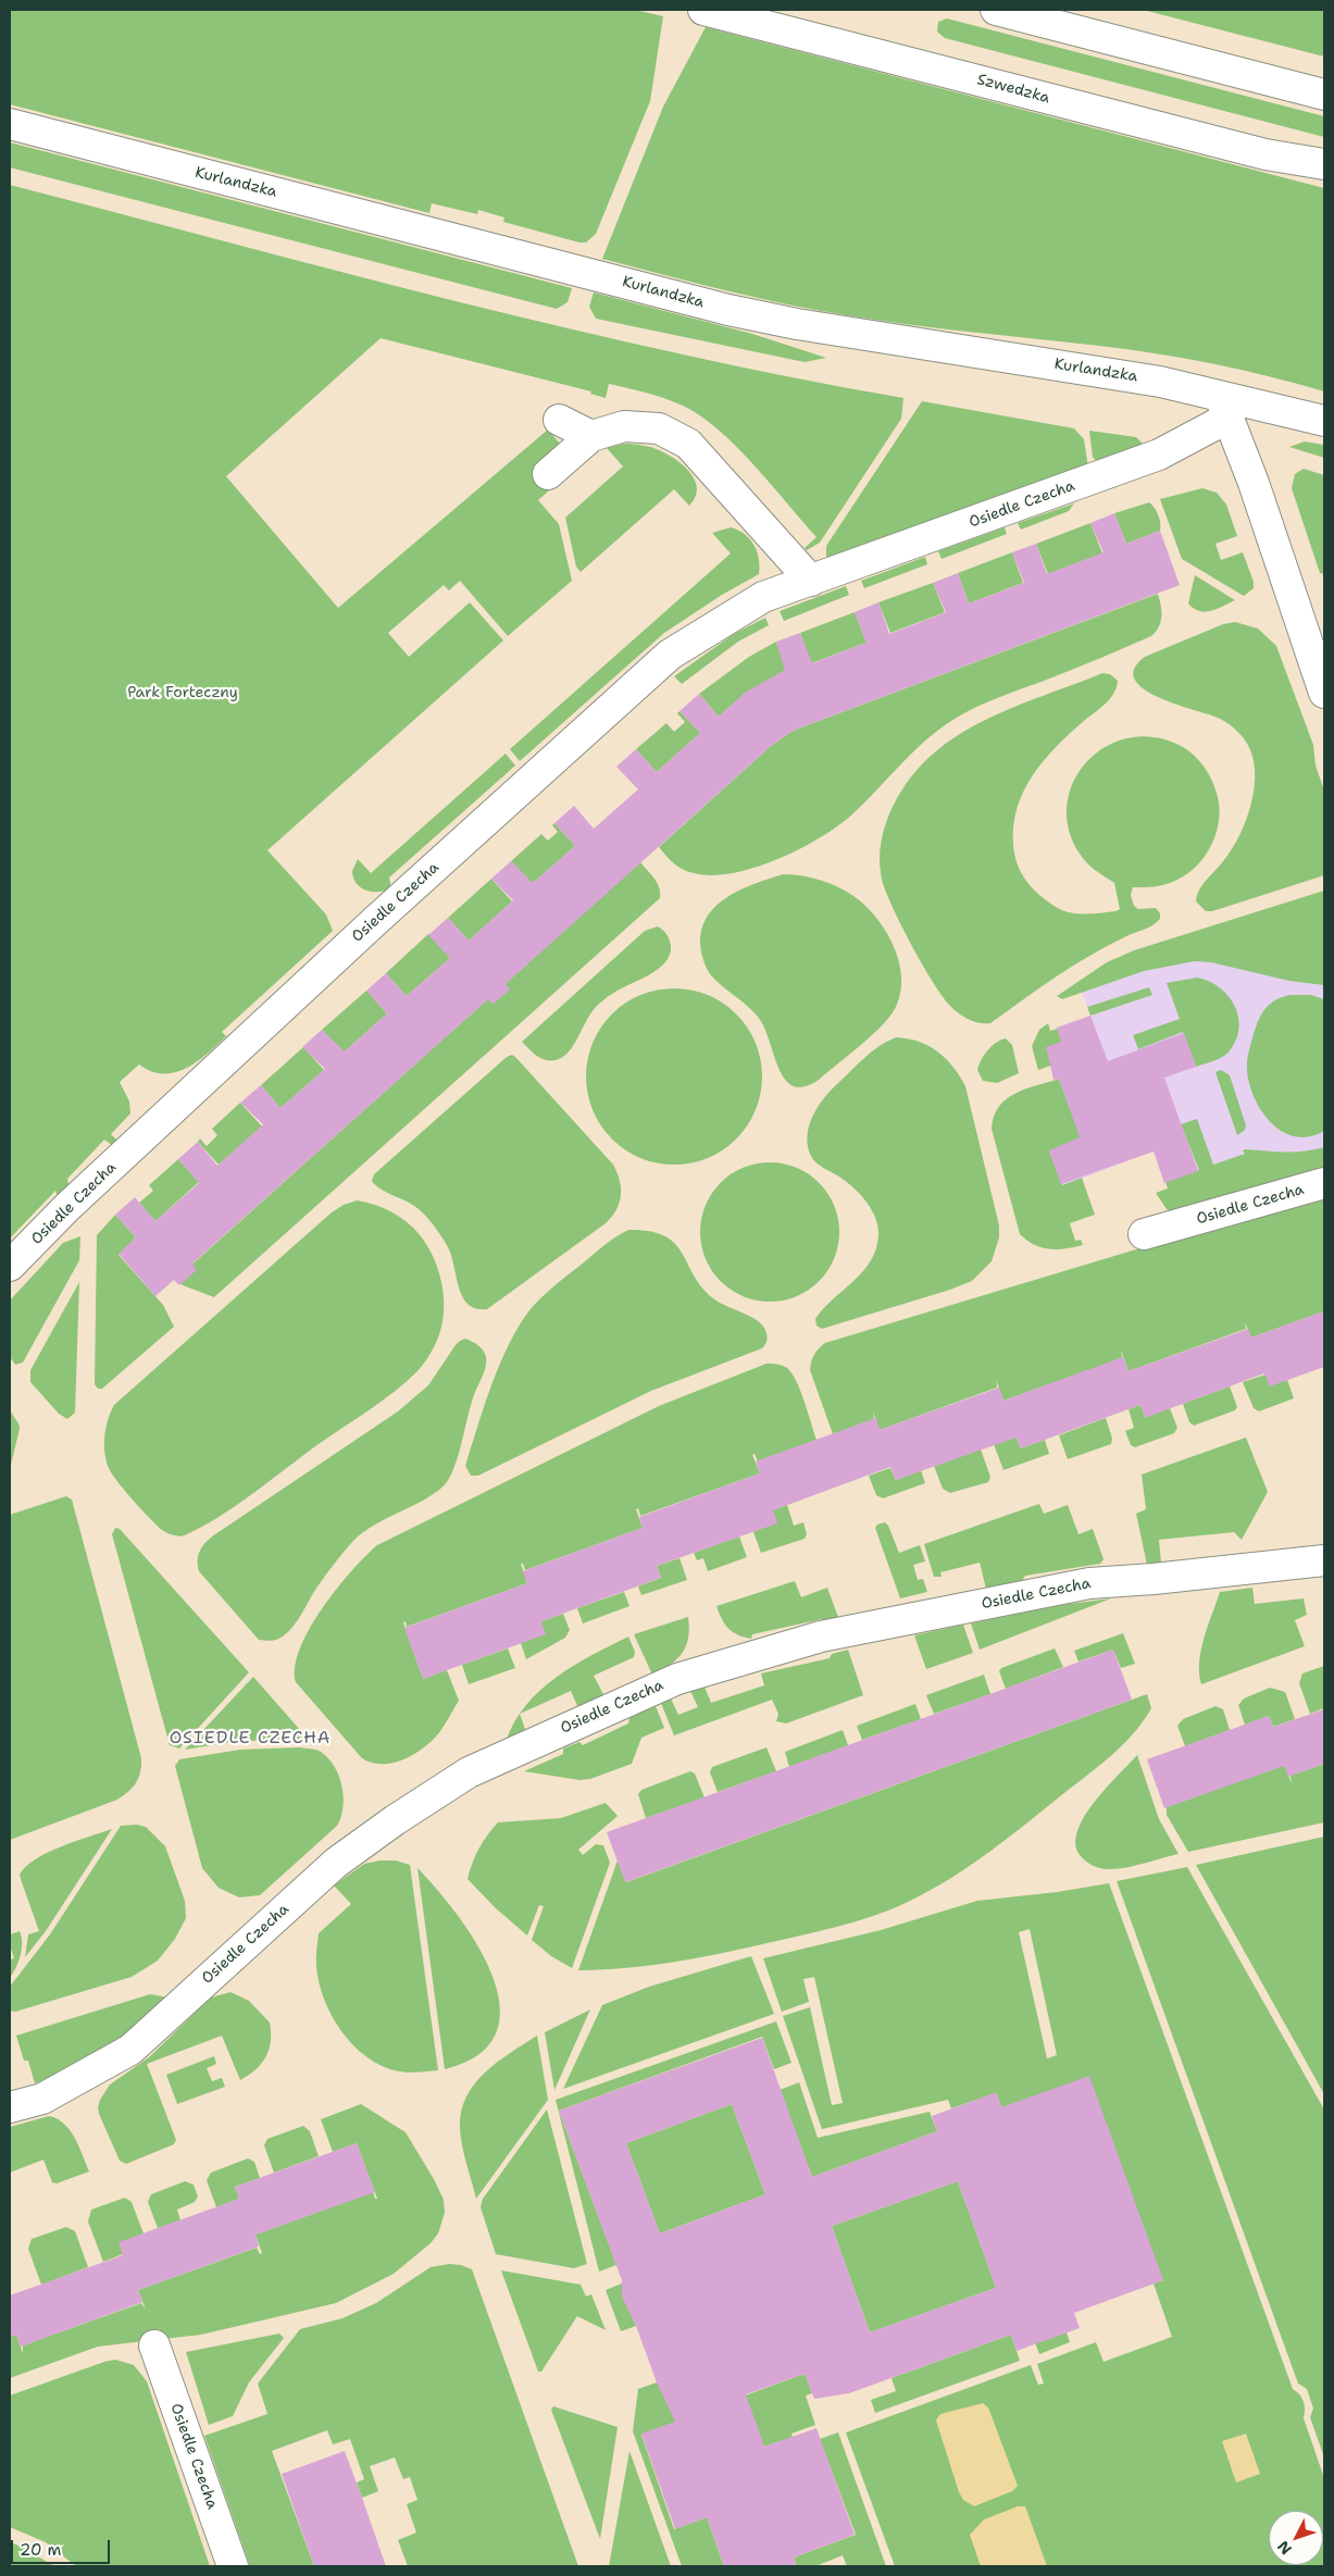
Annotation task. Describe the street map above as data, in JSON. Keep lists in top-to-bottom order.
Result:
{
  "streets": {
    "street": ["Szwedzka", "Kurlandzka", "Osiedle Czecha"]
  },
  "crossings": [
    ["Kurlandzka", "Osiedle Czecha"]
  ],
  "districts": ["OSIEDLE CZECHA"],
  "parks": ["Park Forteczny"],
  "scale_bar": "20 m",
  "north": "bottom left"
}
